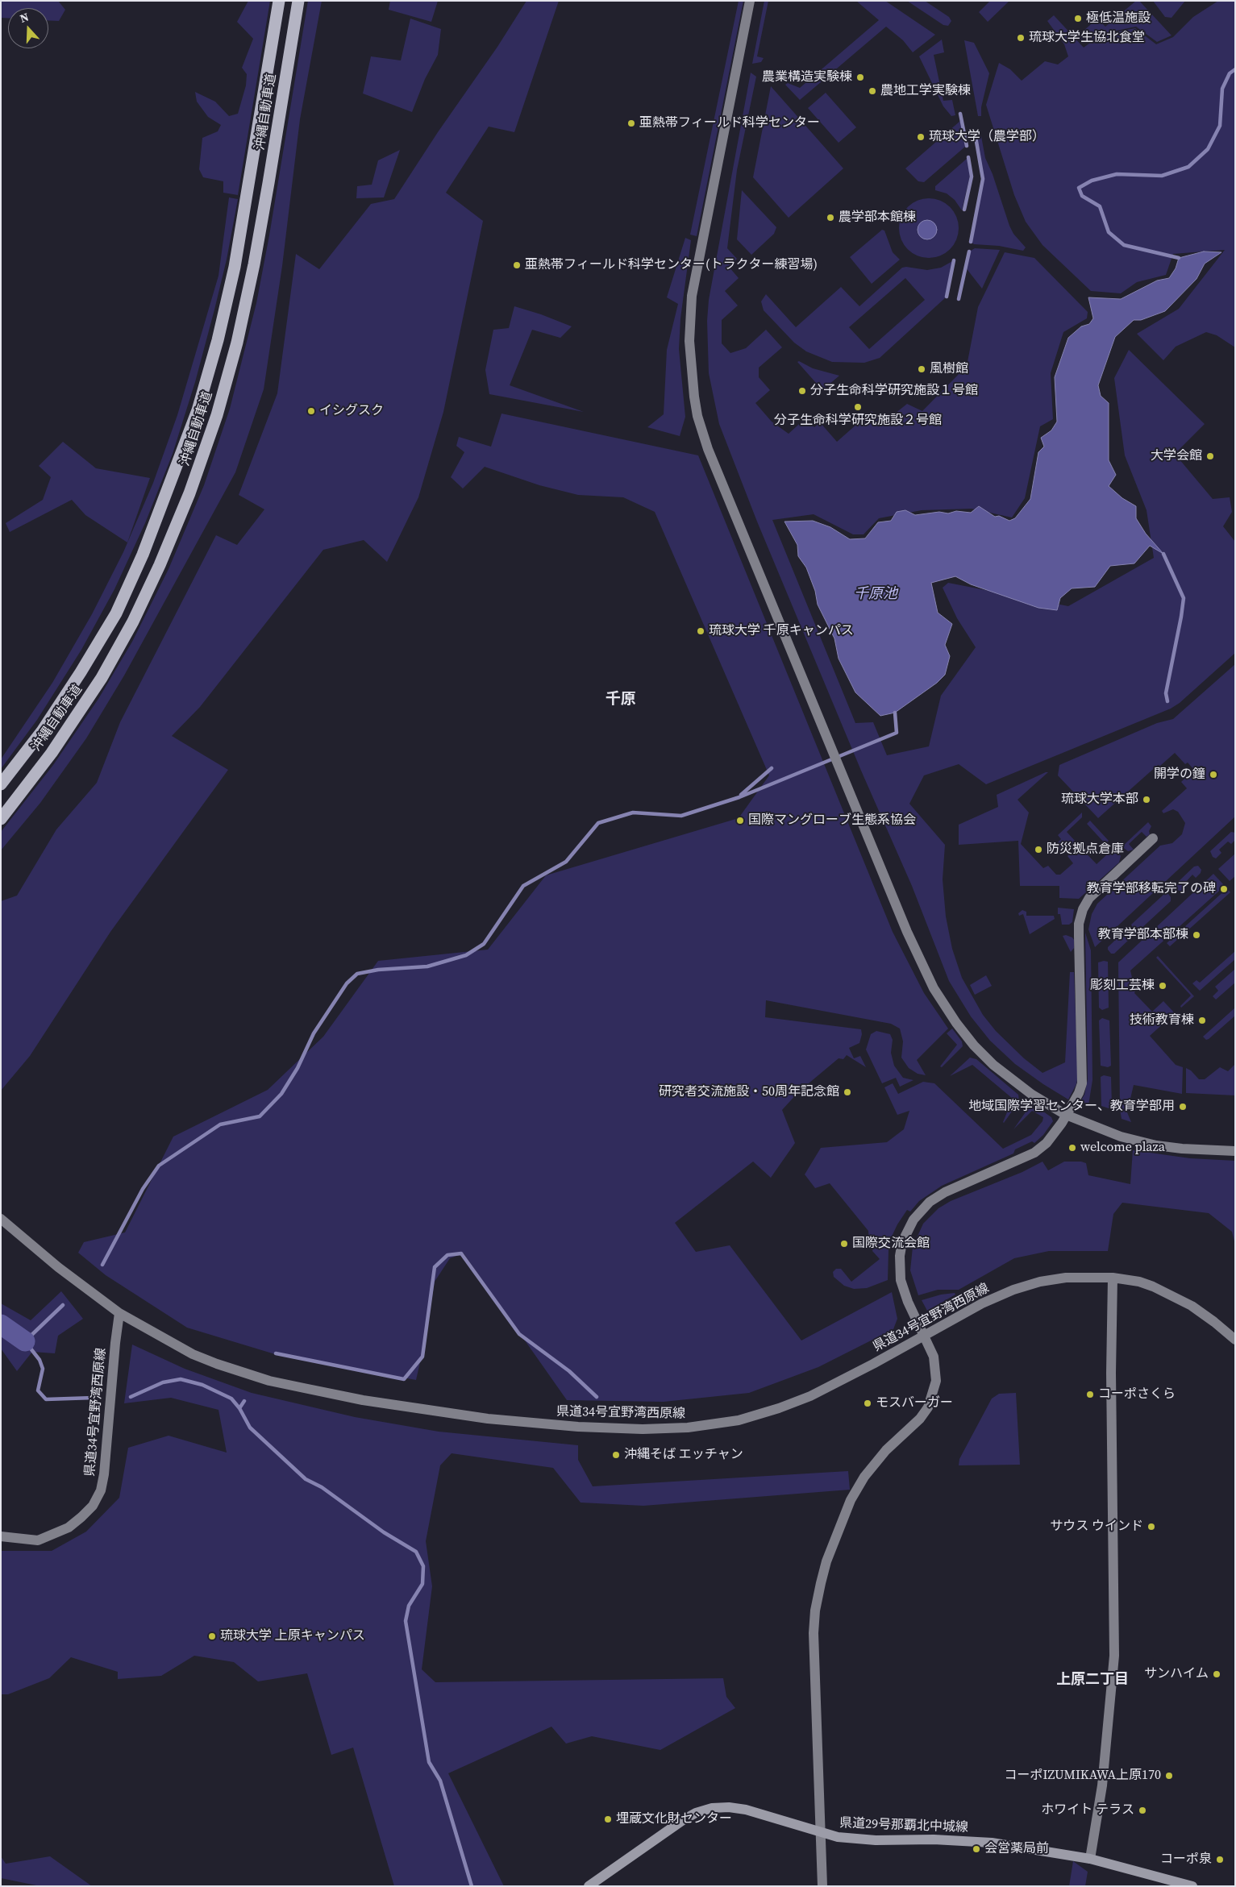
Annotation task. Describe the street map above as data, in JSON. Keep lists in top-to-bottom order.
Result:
{
  "streets": {
    "highway": ["沖縄自動車道"],
    "main road": ["県道29号那覇北中城線"],
    "street": ["県道34号宜野湾西原線"]
  },
  "districts": ["千原", "上原二丁目"],
  "water": ["千原池"],
  "places": [
    "極低温施設",
    "琉球大学生協北食堂",
    "農業構造実験棟",
    "農地工学実験棟",
    "亜熱帯フィールド科学センター",
    "琉球大学（農学部）",
    "農学部本館棟",
    "亜熱帯フィールド科学センター(トラクター練習場)",
    "風樹館",
    "分子生命科学研究施設１号館",
    "分子生命科学研究施設２号館",
    "イシグスク",
    "大学会館",
    "琉球大学 千原キャンパス",
    "開学の鐘",
    "琉球大学本部",
    "国際マングローブ生態系協会",
    "防災拠点倉庫",
    "教育学部移転完了の碑",
    "教育学部本部棟",
    "彫刻工芸棟",
    "技術教育棟",
    "研究者交流施設・50周年記念館",
    "地域国際学習センター、教育学部用",
    "welcome plaza",
    "国際交流会館",
    "コーポさくら",
    "モスバーガー",
    "沖縄そば エッチャン",
    "サウス ウインド",
    "琉球大学 上原キャンパス",
    "サンハイム",
    "コーポIZUMIKAWA上原170",
    "ホワイト テラス",
    "埋蔵文化財センター",
    "会営薬局前",
    "コーポ泉"
  ],
  "north": "top"
}
